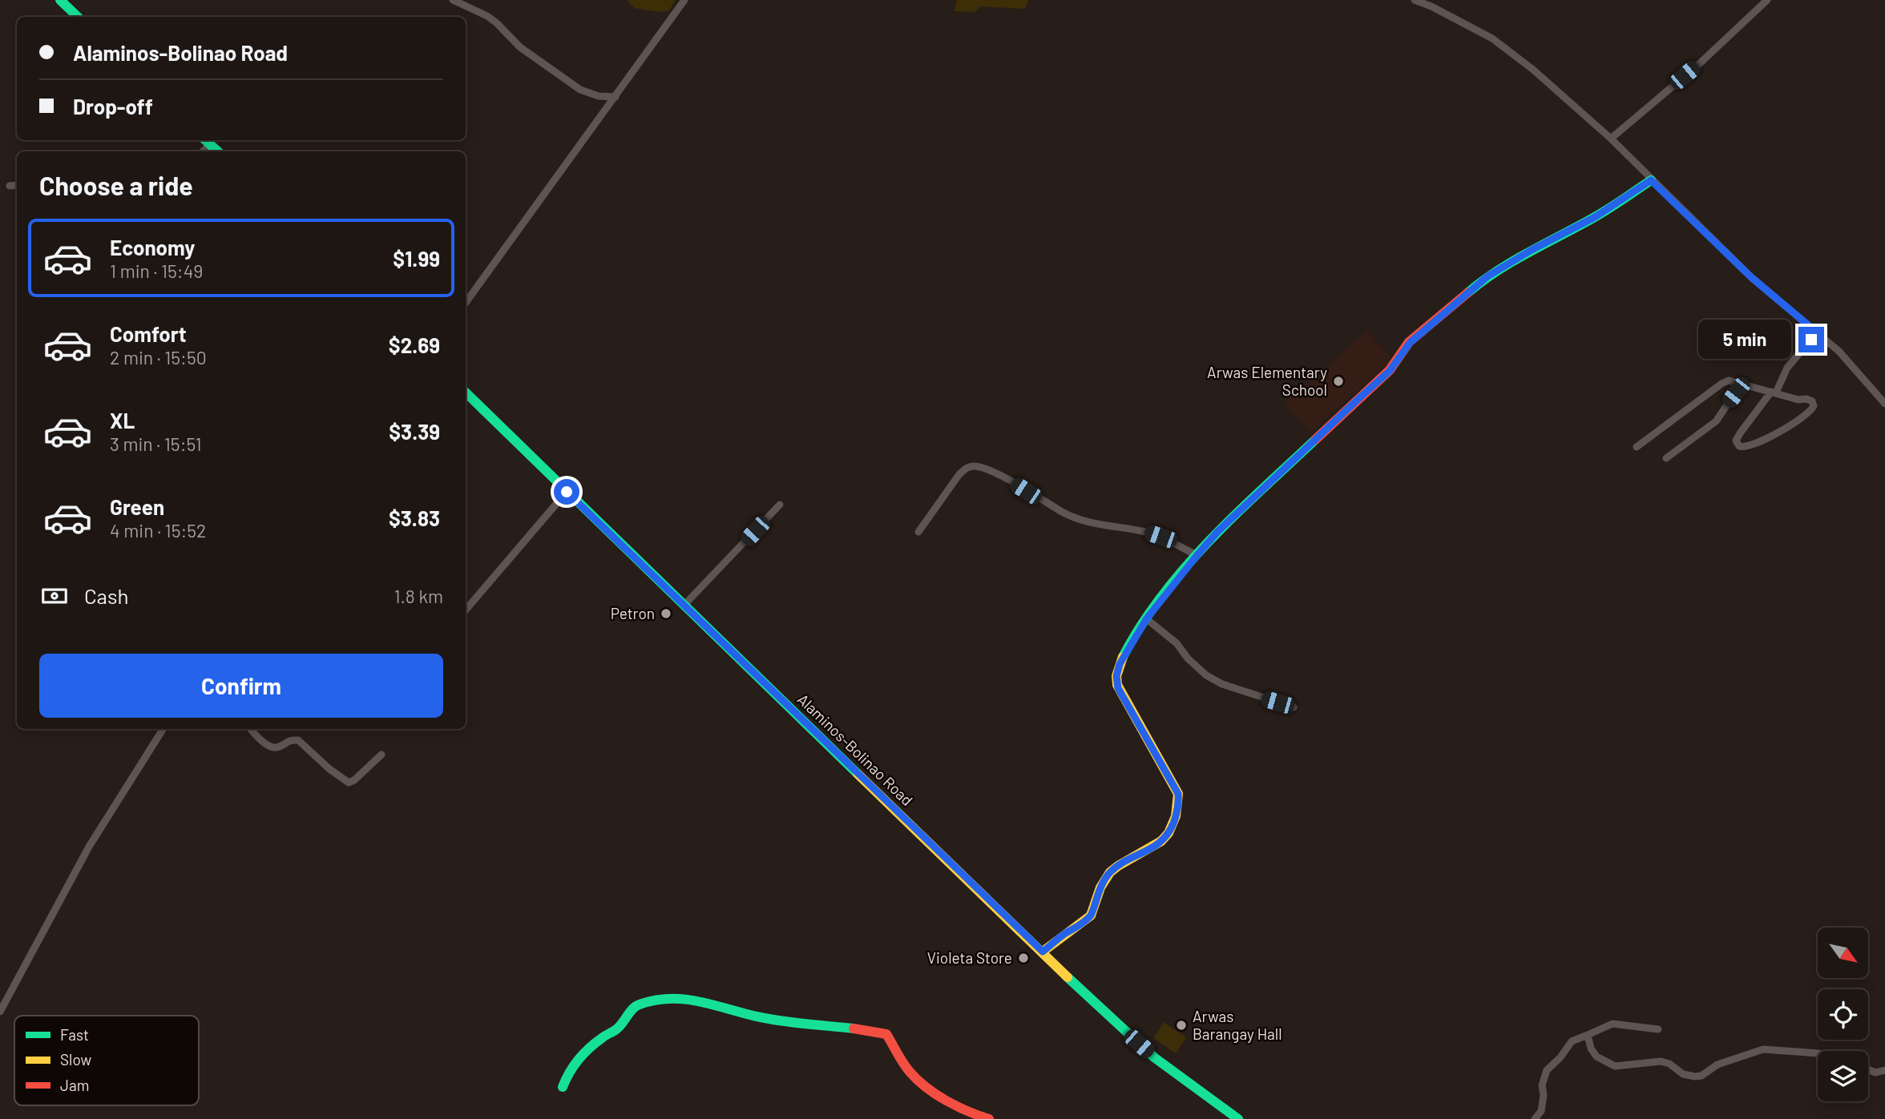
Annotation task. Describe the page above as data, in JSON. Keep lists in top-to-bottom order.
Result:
{
  "streets": {
    "street": ["Alaminos-Bolinao Road"]
  },
  "places": [
    "Arwas Elementary School",
    "Petron",
    "Violeta Store",
    "Arwas Barangay Hall"
  ],
  "legend": ["Fast", "Slow", "Jam"],
  "north": "bottom right",
  "page": {
    "banner": ["Alaminos-Bolinao Road", "Drop-off"],
    "heading": "Choose a ride",
    "list": [
      {
        "name": "Economy",
        "note": "1 min · 15:49",
        "value": "$1.99"
      },
      {
        "name": "Comfort",
        "note": "2 min · 15:50",
        "value": "$2.69"
      },
      {
        "name": "XL",
        "note": "3 min · 15:51",
        "value": "$3.39"
      },
      {
        "name": "Green",
        "note": "4 min · 15:52",
        "value": "$3.83"
      }
    ],
    "bubble": "5 min",
    "pay": ["Cash", "1.8 km"],
    "buttons": "Confirm"
  }
}
